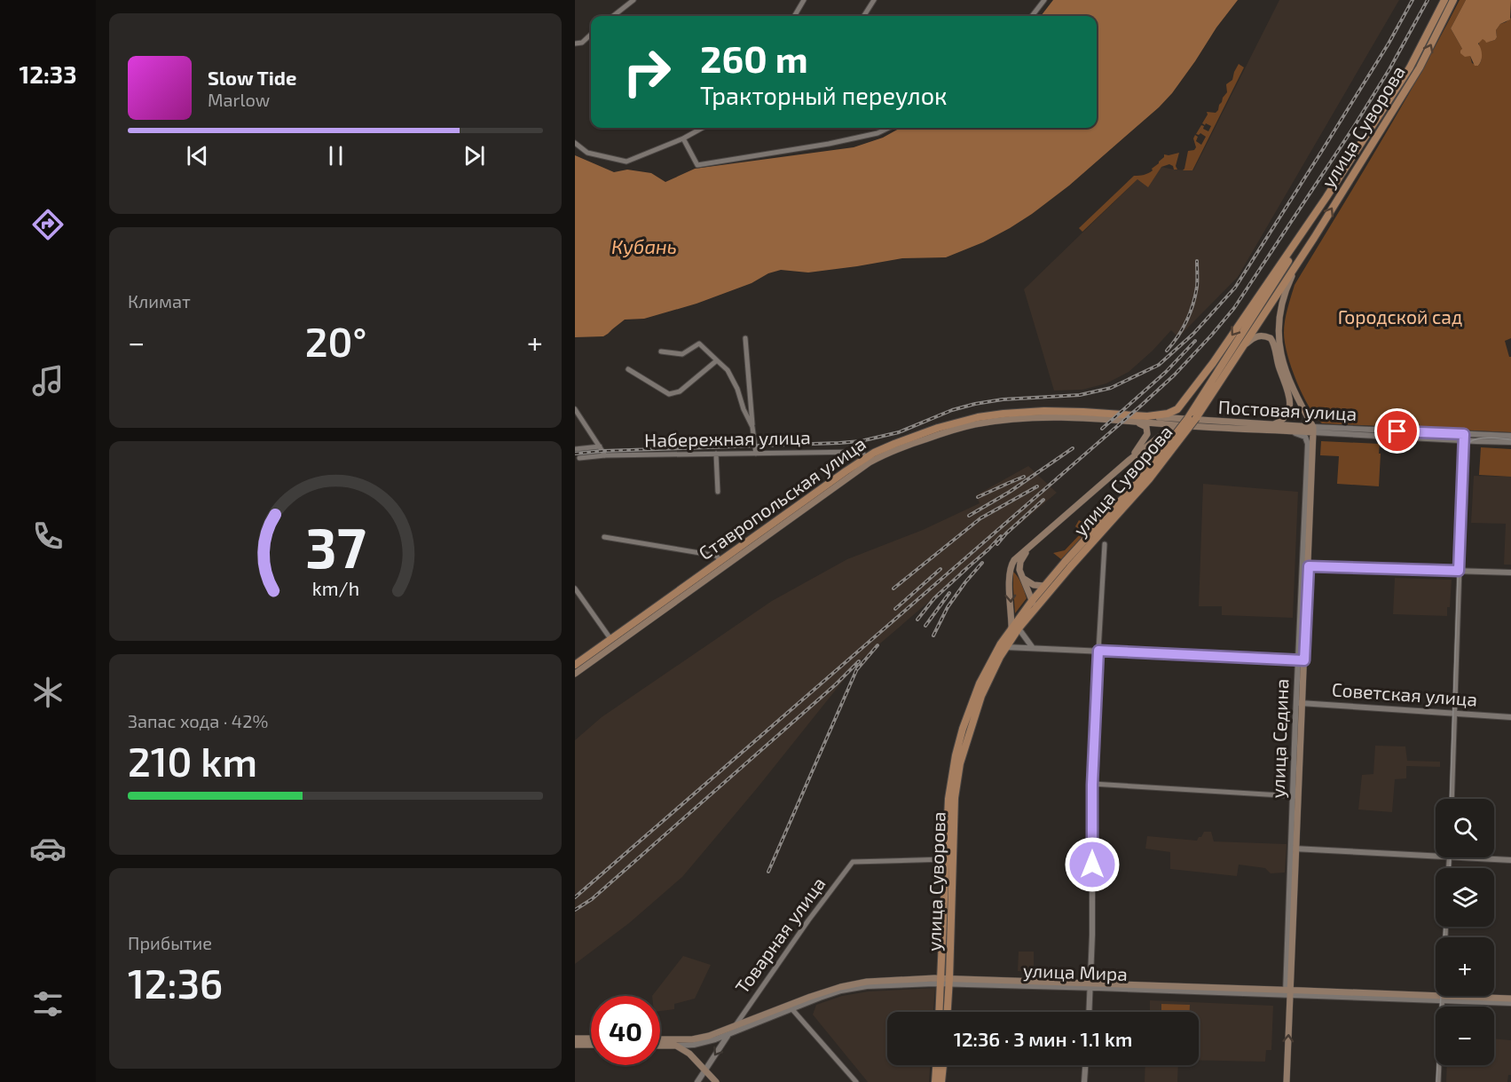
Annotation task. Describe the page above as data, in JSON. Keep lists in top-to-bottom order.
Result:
{
  "streets": {
    "main road": [
      "улица Суворова",
      "Постовая улица",
      "Ставропольская улица",
      "улица Седина",
      "улица Мира"
    ],
    "street": ["Набережная улица", "Советская улица", "Товарная улица"]
  },
  "crossings": [
    ["улица Суворова", "Ставропольская улица"],
    ["улица Суворова", "Товарная улица"],
    ["улица Суворова", "улица Мира"],
    ["Постовая улица", "Ставропольская улица"],
    ["Постовая улица", "улица Седина"],
    ["Набережная улица", "Ставропольская улица"],
    ["Советская улица", "улица Седина"],
    ["улица Седина", "улица Мира"],
    ["Товарная улица", "улица Мира"]
  ],
  "water": ["Кубань"],
  "parks": ["Городской сад"],
  "page": {
    "tabs": "12:33",
    "turn": ["260 m", "Тракторный переулок"],
    "song": ["Slow Tide", "Marlow"],
    "tile": [
      "Климат",
      ["Запас хода · 42%", "210 km"],
      ["Прибытие", "12:36"]
    ],
    "heat": ["−", "20°", "+"],
    "map_buttons": ["+", "−"],
    "limit": "40",
    "trip": "12:36 · 3 мин · 1.1 km",
    "gauge": ["37", "km/h"]
  }
}
